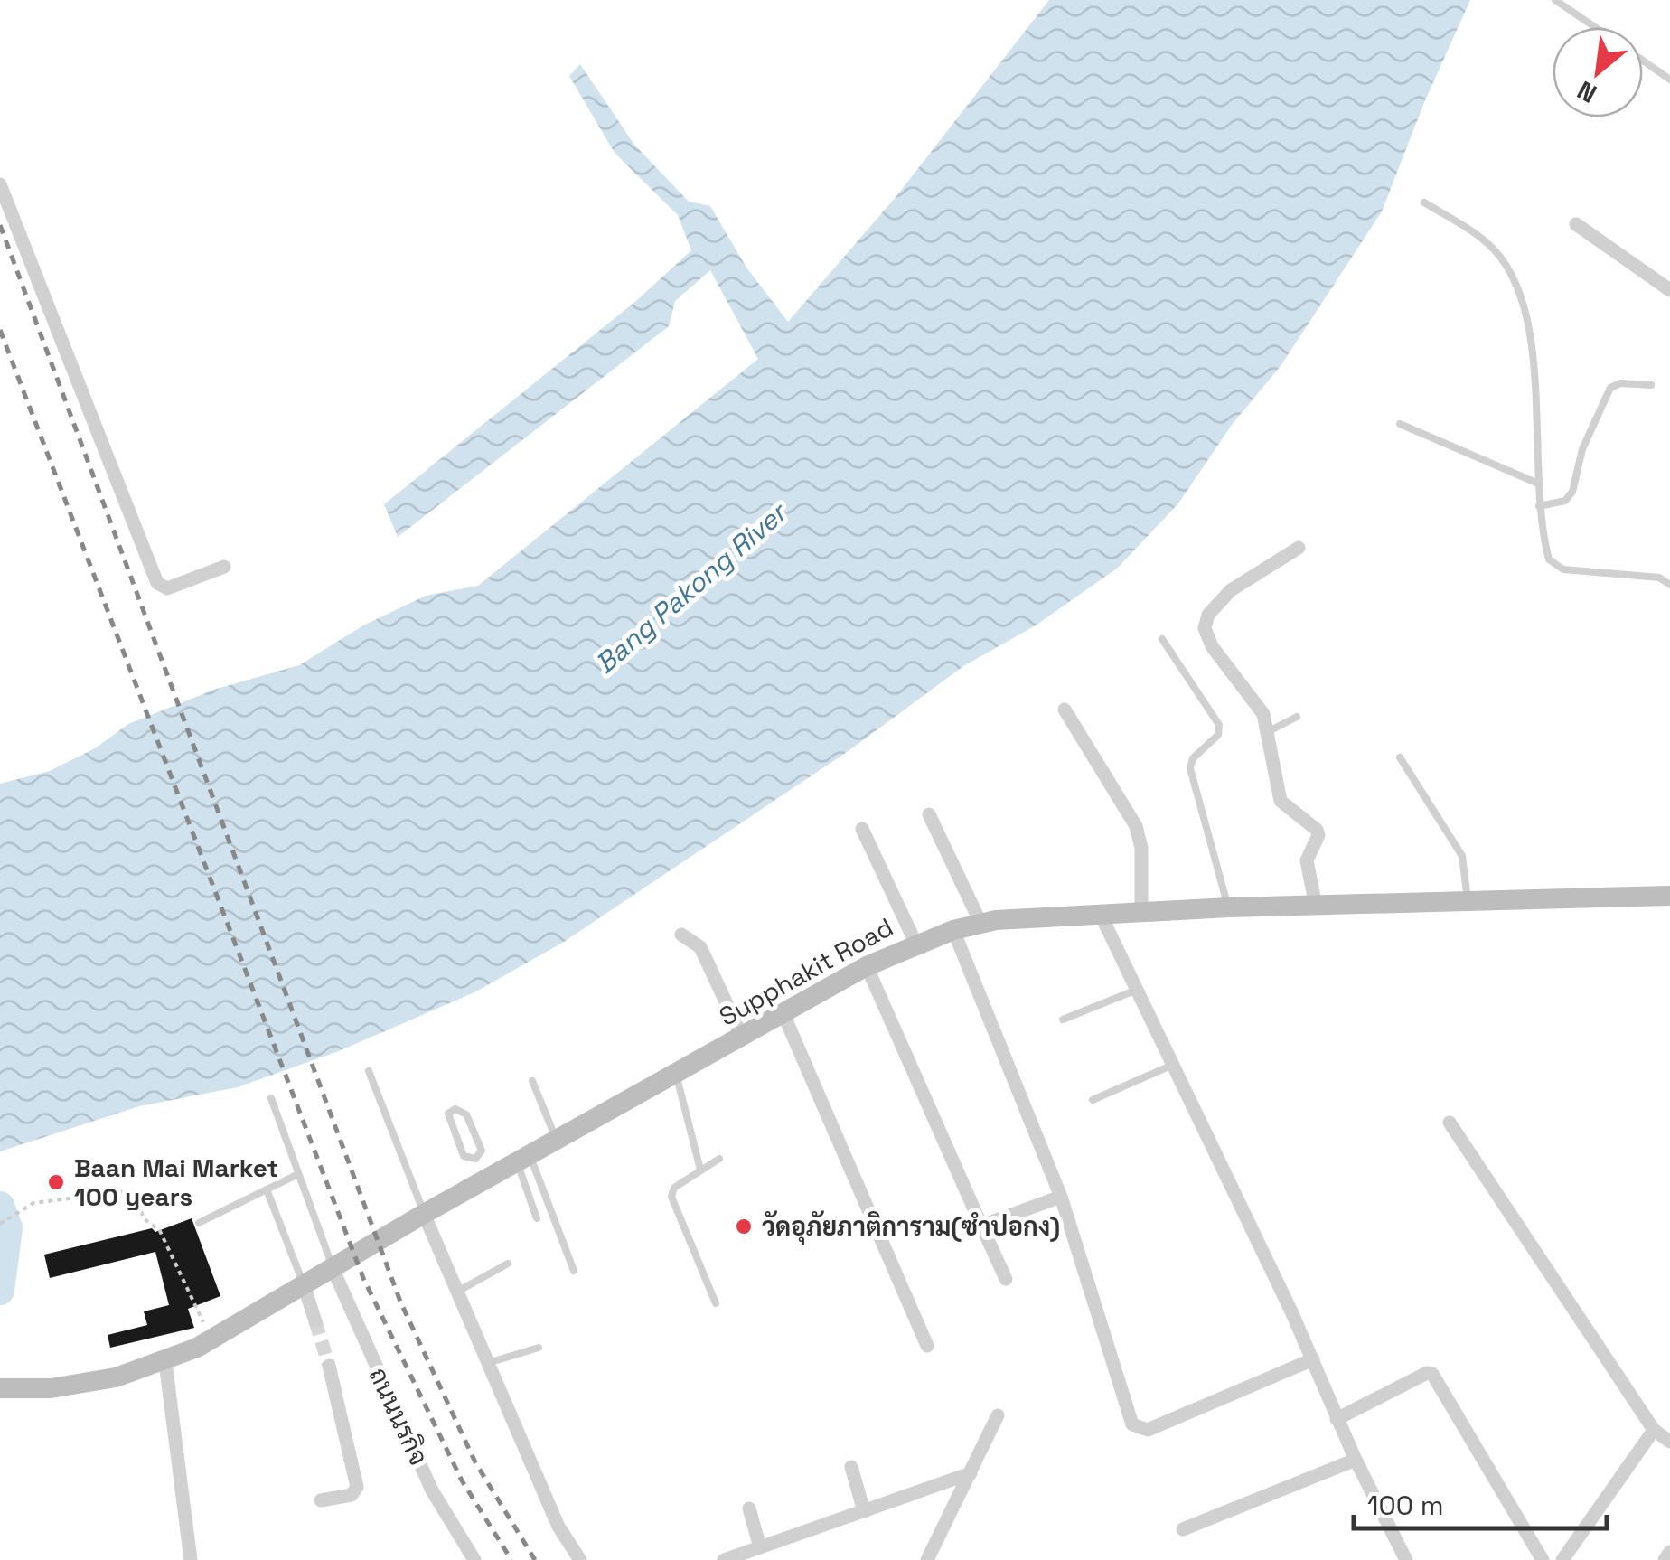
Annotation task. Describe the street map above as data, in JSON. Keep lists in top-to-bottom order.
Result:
{
  "streets": {
    "main road": ["Supphakit Road"],
    "street": ["ถนนนรกิจ"]
  },
  "crossings": [
    ["Supphakit Road", "ถนนนรกิจ"]
  ],
  "water": ["Bang Pakong River"],
  "places": ["Baan Mai Market 100 years", "วัดอุภัยภาติการาม(ซำปอกง)"],
  "scale_bar": "100 m",
  "north": "bottom left"
}
